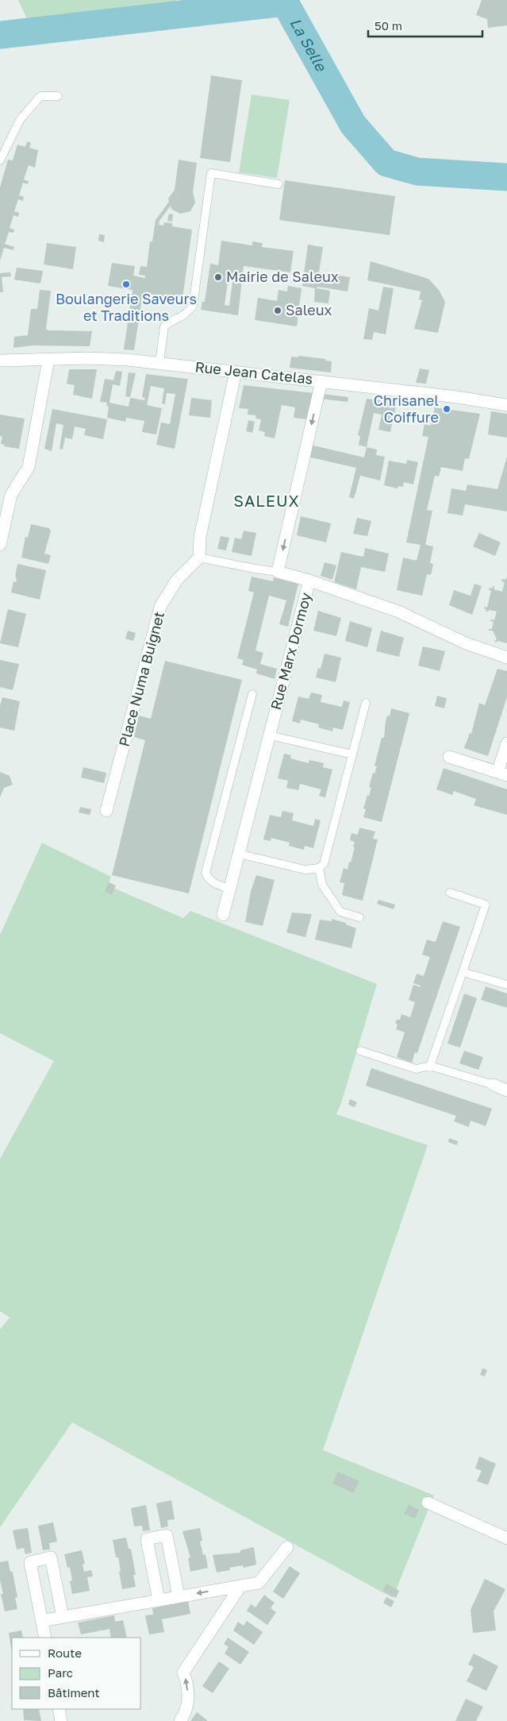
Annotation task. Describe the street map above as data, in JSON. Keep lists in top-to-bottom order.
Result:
{
  "streets": {
    "street": ["Rue Jean Catelas", "Rue Marx Dormoy", "Place Numa Buignet"]
  },
  "districts": ["SALEUX"],
  "water": ["La Selle"],
  "places": [
    "Mairie de Saleux",
    "Boulangerie Saveurs et Traditions",
    "Saleux",
    "Chrisanel Coiffure"
  ],
  "legend": ["Route", "Parc", "Bâtiment"],
  "scale_bar": "50 m"
}
